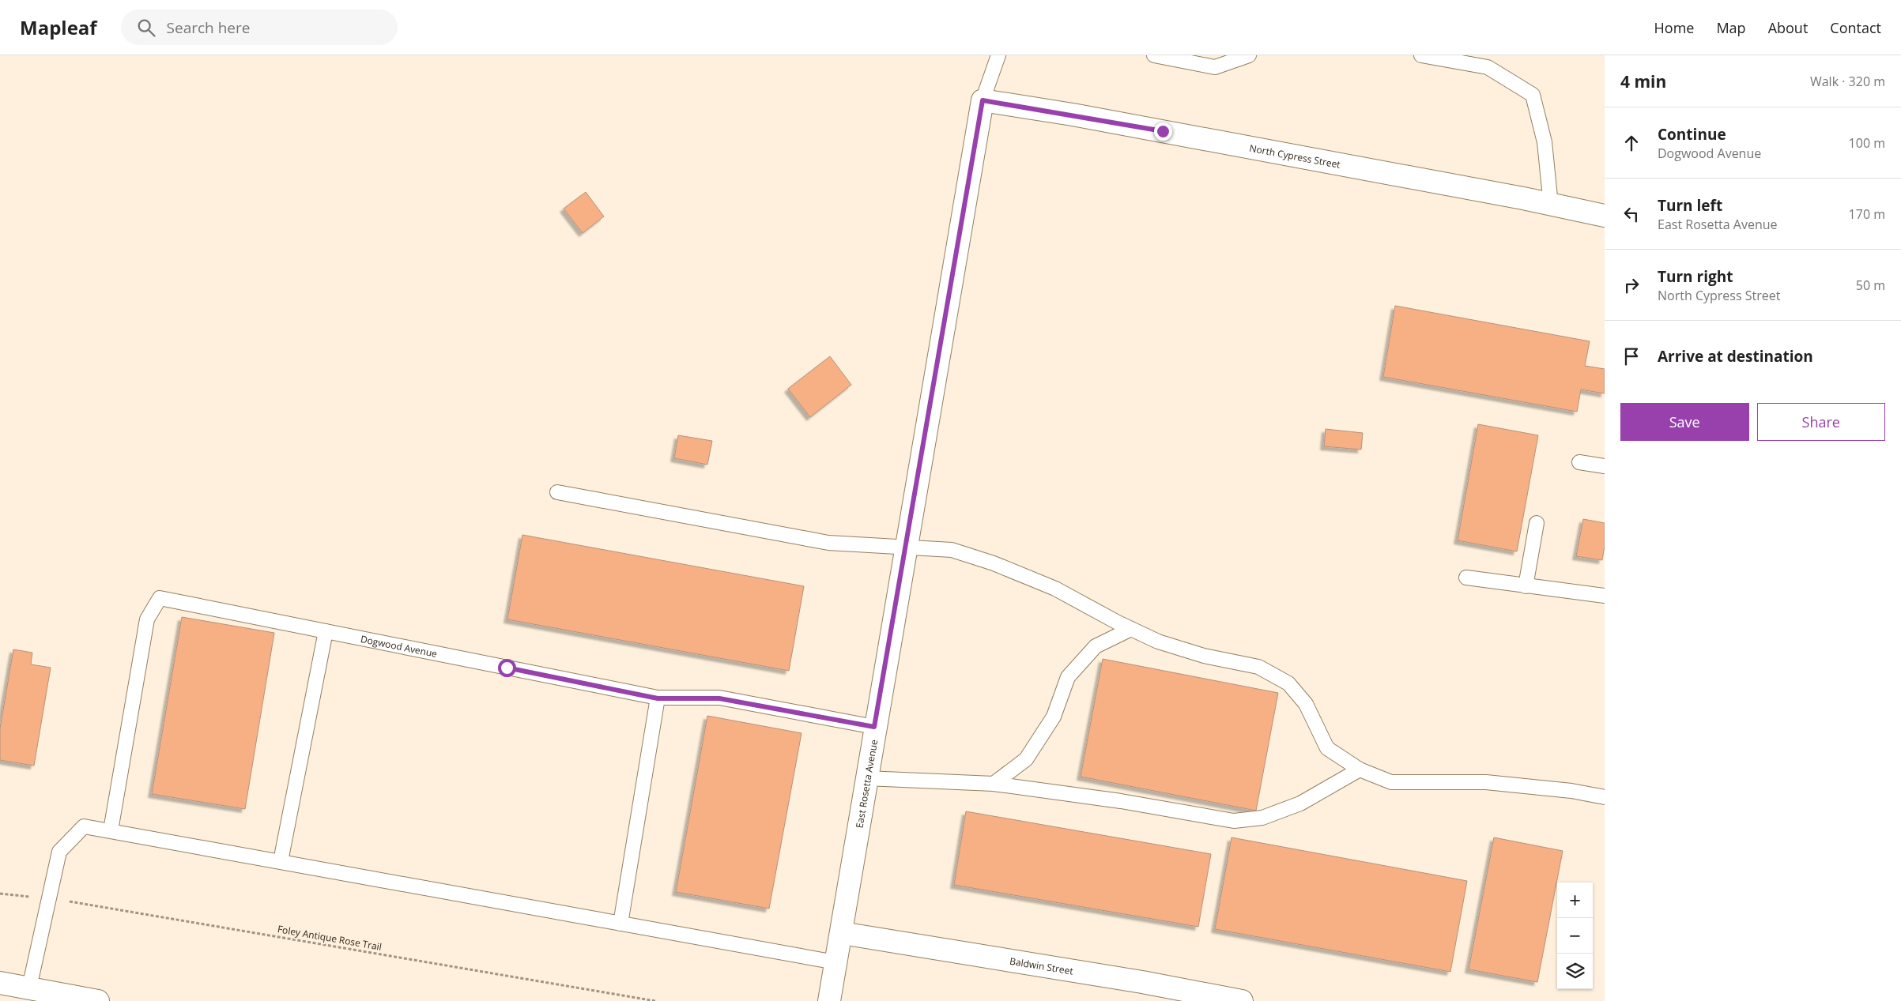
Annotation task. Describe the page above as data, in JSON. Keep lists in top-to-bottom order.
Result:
{
  "streets": {
    "street": ["North Cypress Street", "East Rosetta Avenue", "Baldwin Street"],
    "lane": ["Dogwood Avenue"],
    "path": ["Foley Antique Rose Trail"]
  },
  "crossings": [
    ["North Cypress Street", "East Rosetta Avenue"],
    ["Dogwood Avenue", "East Rosetta Avenue"],
    ["East Rosetta Avenue", "Baldwin Street"]
  ],
  "page": {
    "header": "Mapleaf",
    "search": "Search here",
    "nav": [
      "Home",
      "Map",
      "About",
      "Contact"
    ],
    "heading": ["4 min", "Walk · 320 m"],
    "list": [
      ["Continue", "Dogwood Avenue", "100 m"],
      ["Turn left", "East Rosetta Avenue", "170 m"],
      ["Turn right", "North Cypress Street", "50 m"],
      "Arrive at destination"
    ],
    "buttons": ["Save", "Share"],
    "map_buttons": ["+", "−"]
  }
}
